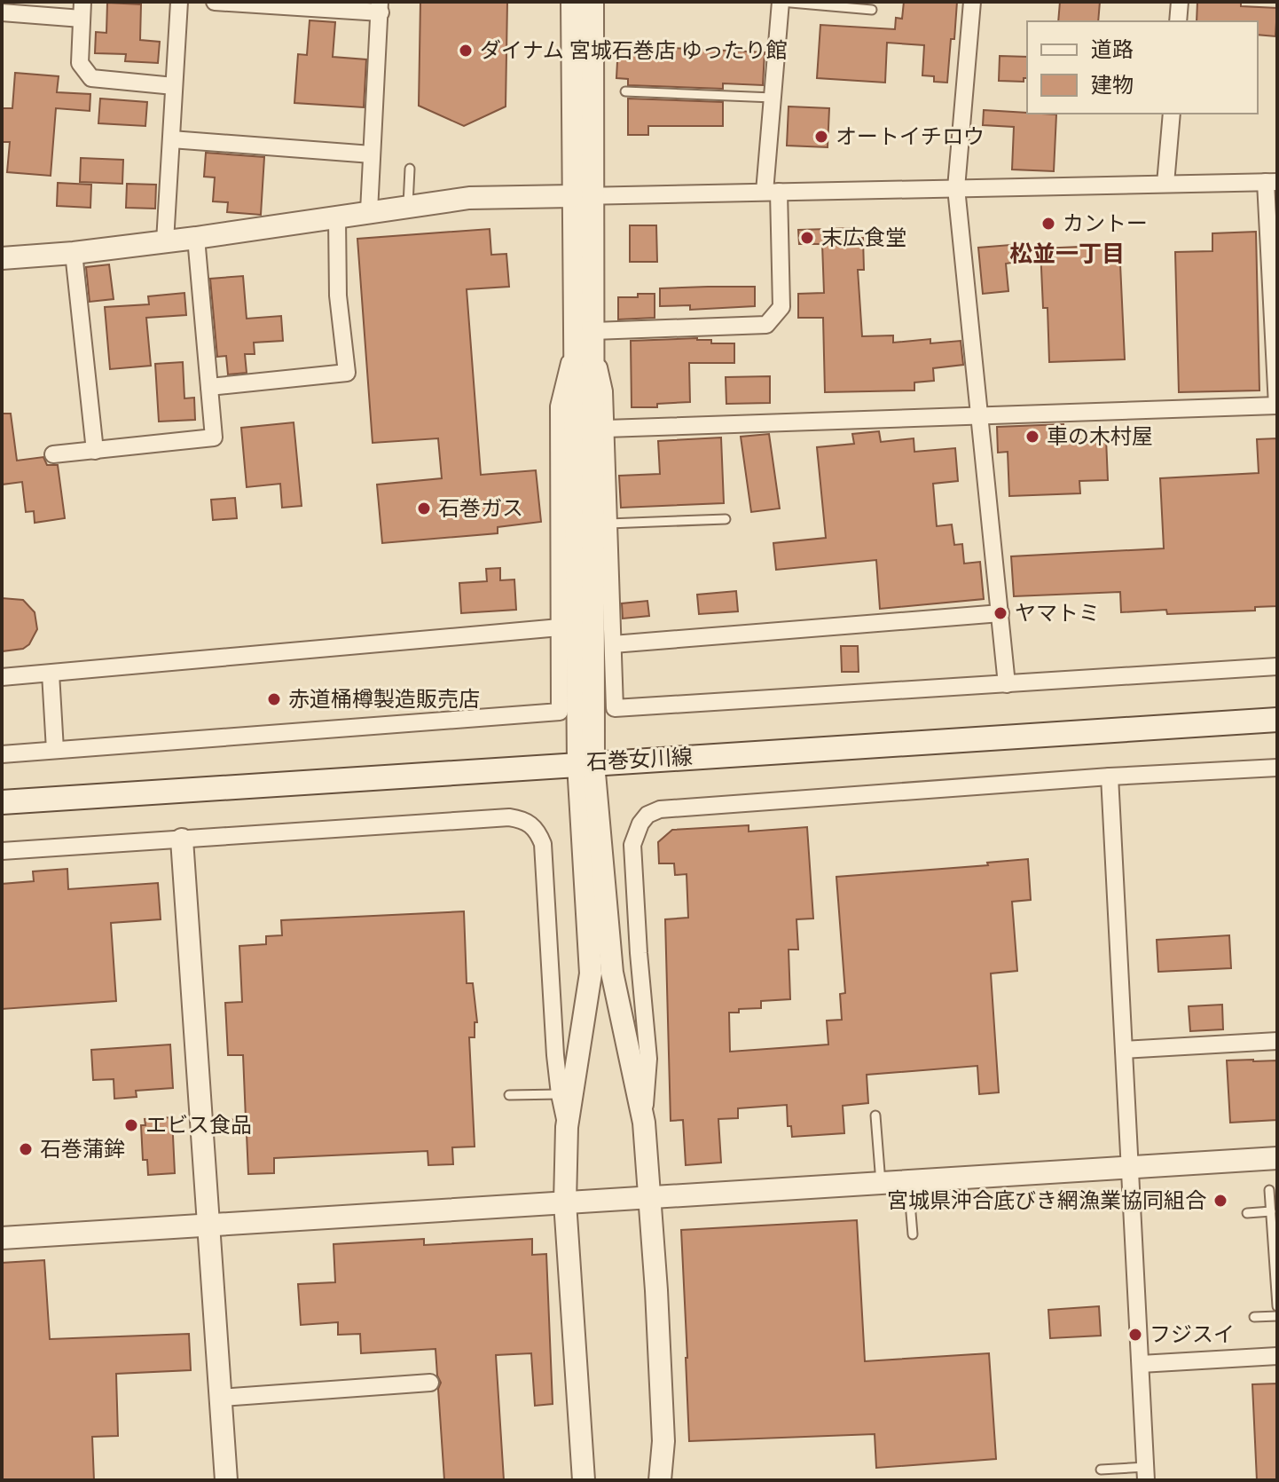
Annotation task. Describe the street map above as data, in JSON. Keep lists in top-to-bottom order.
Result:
{
  "streets": {
    "main road": ["石巻女川線"]
  },
  "districts": ["松並一丁目"],
  "places": [
    "ダイナム 宮城石巻店 ゆったり館",
    "オートイチロウ",
    "カントー",
    "末広食堂",
    "車の木村屋",
    "石巻ガス",
    "ヤマトミ",
    "赤道桶樽製造販売店",
    "エビス食品",
    "石巻蒲鉾",
    "宮城県沖合底びき網漁業協同組合",
    "フジスイ"
  ],
  "legend": ["道路", "建物"]
}
